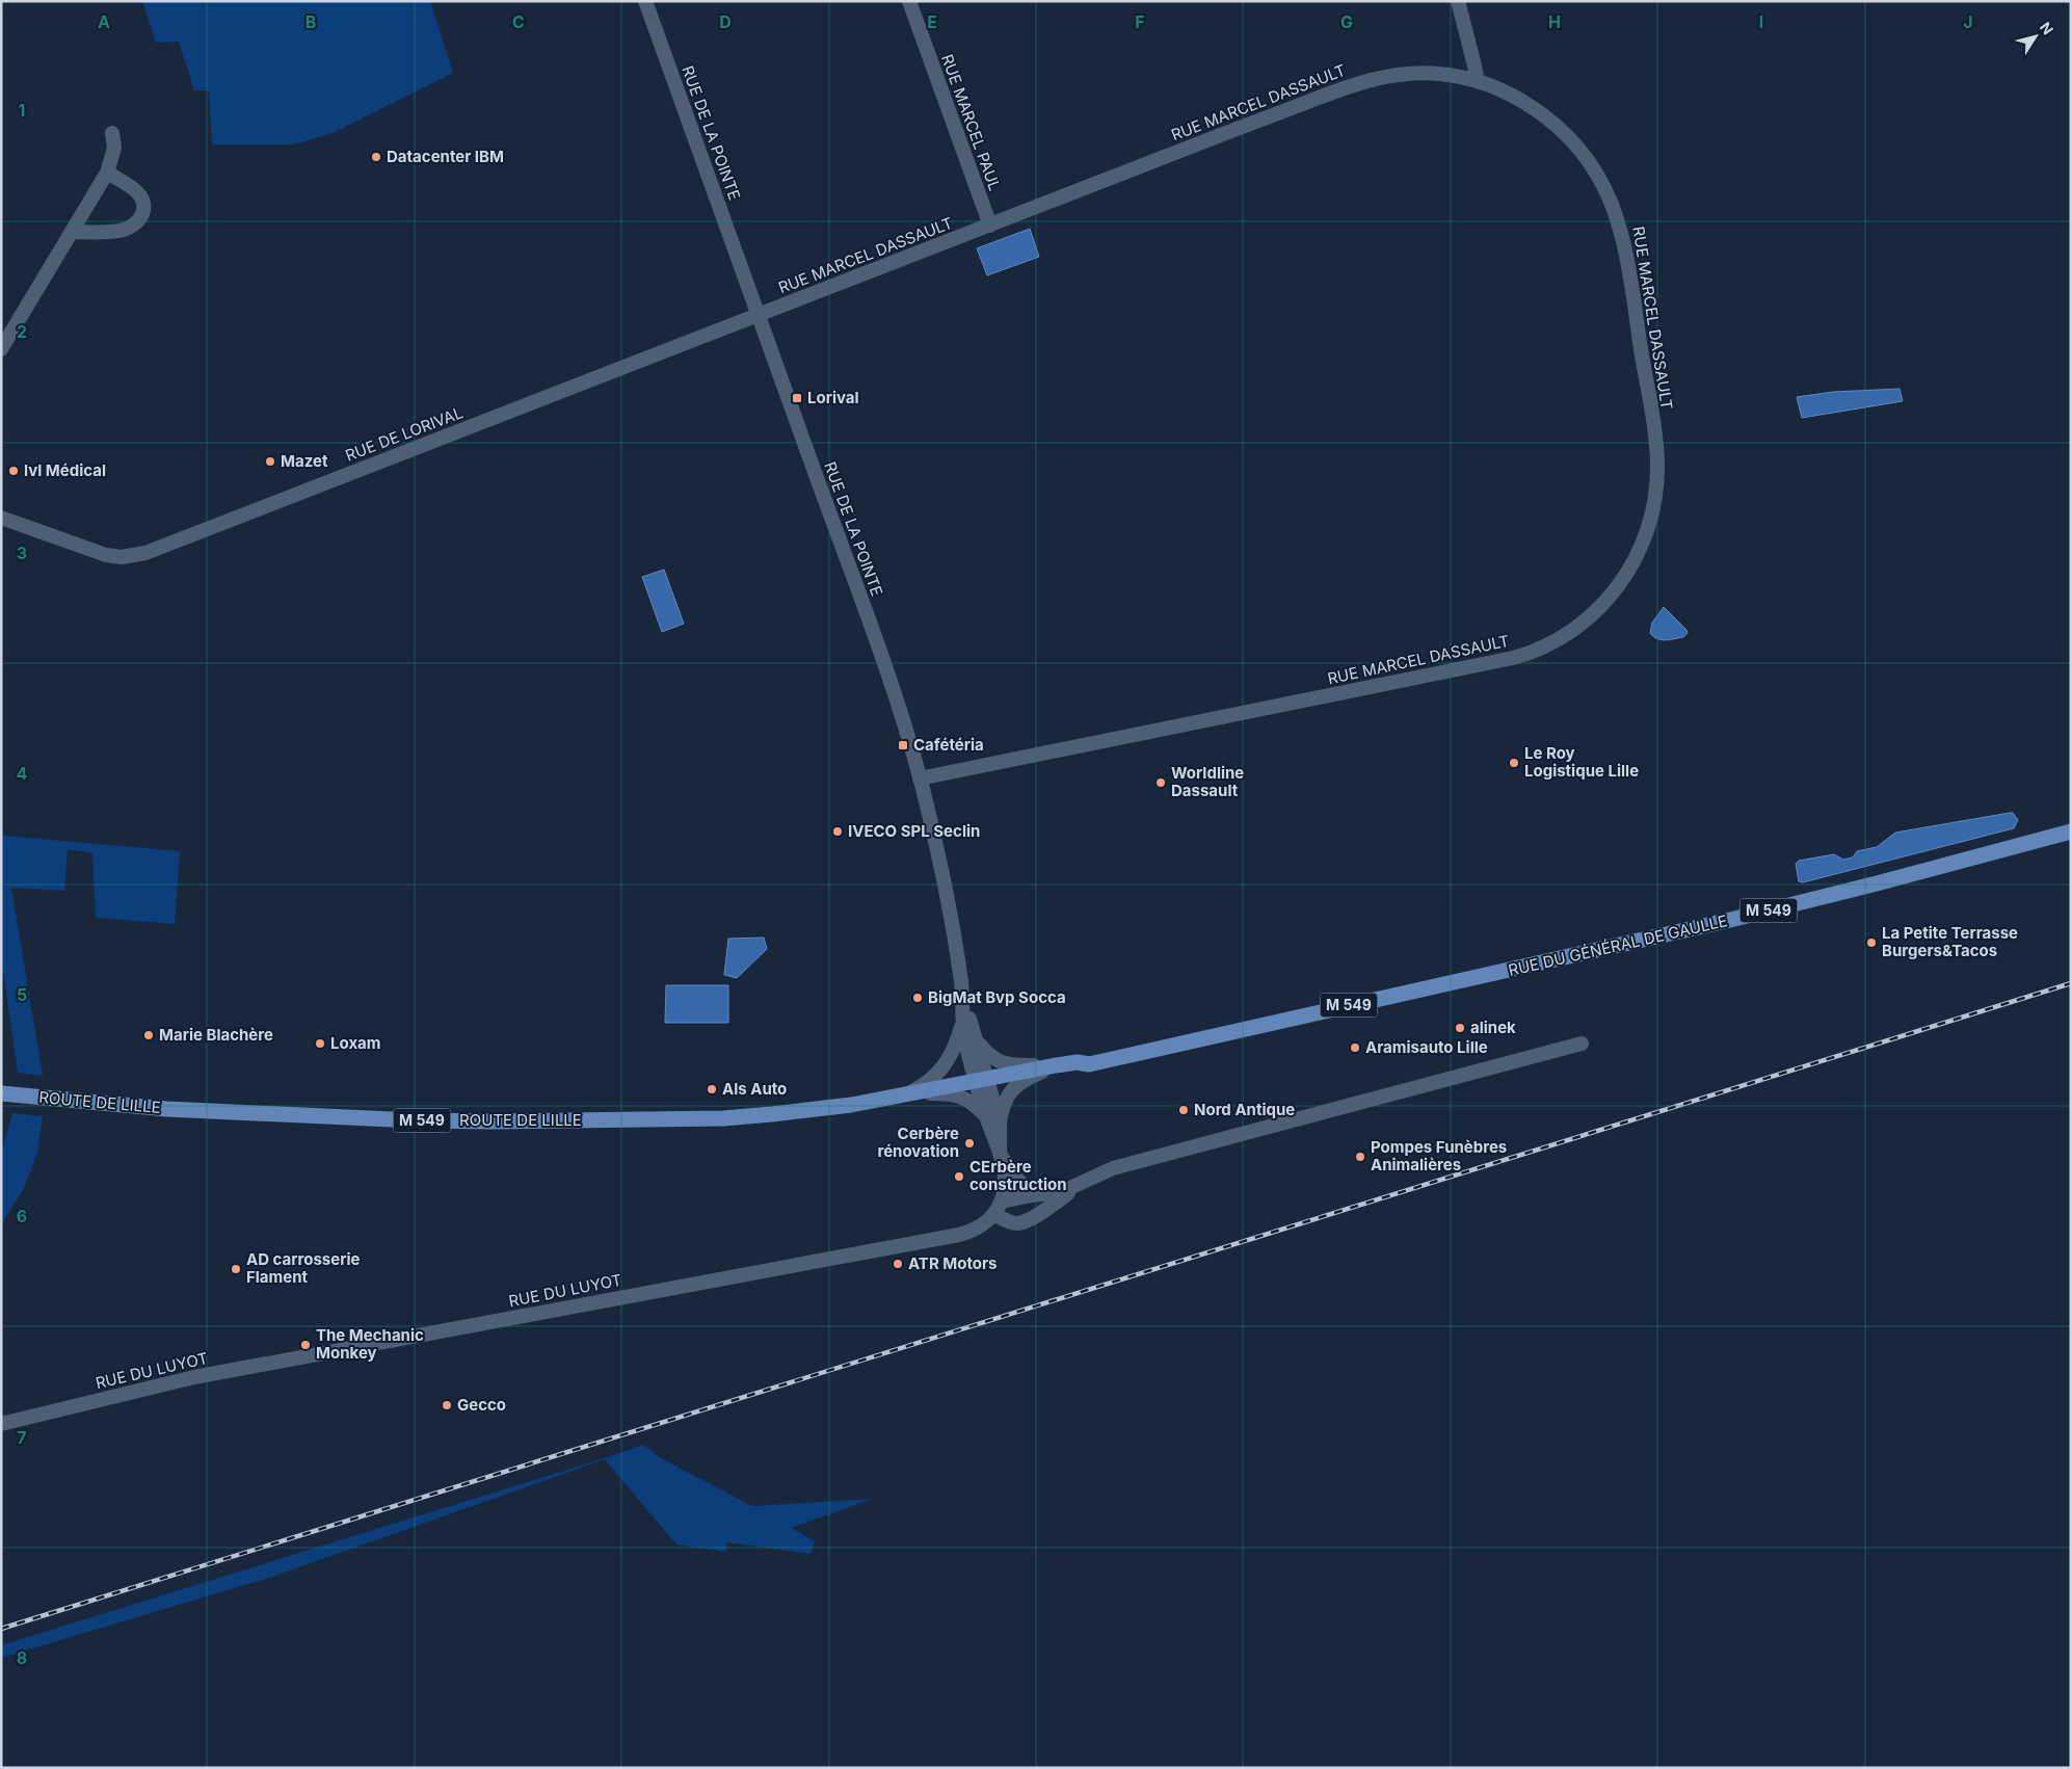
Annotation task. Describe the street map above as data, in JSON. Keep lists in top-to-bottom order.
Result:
{
  "streets": {
    "main road": ["M 549", "RUE DU GÉNÉRAL DE GAULLE", "ROUTE DE LILLE"],
    "street": [
      "RUE MARCEL DASSAULT",
      "RUE MARCEL PAUL",
      "RUE DE LA POINTE",
      "RUE DE LORIVAL",
      "RUE DU LUYOT"
    ]
  },
  "crossings": [
    ["RUE MARCEL DASSAULT", "RUE MARCEL PAUL"],
    ["RUE MARCEL DASSAULT", "RUE DE LA POINTE"],
    ["RUE MARCEL DASSAULT", "RUE DE LORIVAL"],
    ["RUE DE LA POINTE", "RUE DE LORIVAL"],
    ["RUE DU GÉNÉRAL DE GAULLE", "ROUTE DE LILLE"]
  ],
  "places": {
    "other": [
      "Datacenter IBM",
      "Mazet",
      "lvl Médical",
      "Le Roy Logistique Lille",
      "Worldline Dassault",
      "IVECO SPL Seclin",
      "La Petite Terrasse Burgers&Tacos",
      "BigMat Bvp Socca",
      "alinek",
      "Marie Blachère",
      "Loxam",
      "Aramisauto Lille",
      "Als Auto",
      "Nord Antique",
      "Cerbère rénovation",
      "Pompes Funèbres Animalières",
      "CErbère construction",
      "ATR Motors",
      "AD carrosserie Flament",
      "The Mechanic Monkey",
      "Gecco"
    ],
    "transit": ["Lorival", "Cafétéria"]
  },
  "north": "top right",
  "grid": {
    "columns": [
      "A",
      "B",
      "C",
      "D",
      "E",
      "F",
      "G",
      "H",
      "I",
      "J"
    ],
    "rows": [
      "1",
      "2",
      "3",
      "4",
      "5",
      "6",
      "7",
      "8"
    ]
  }
}
